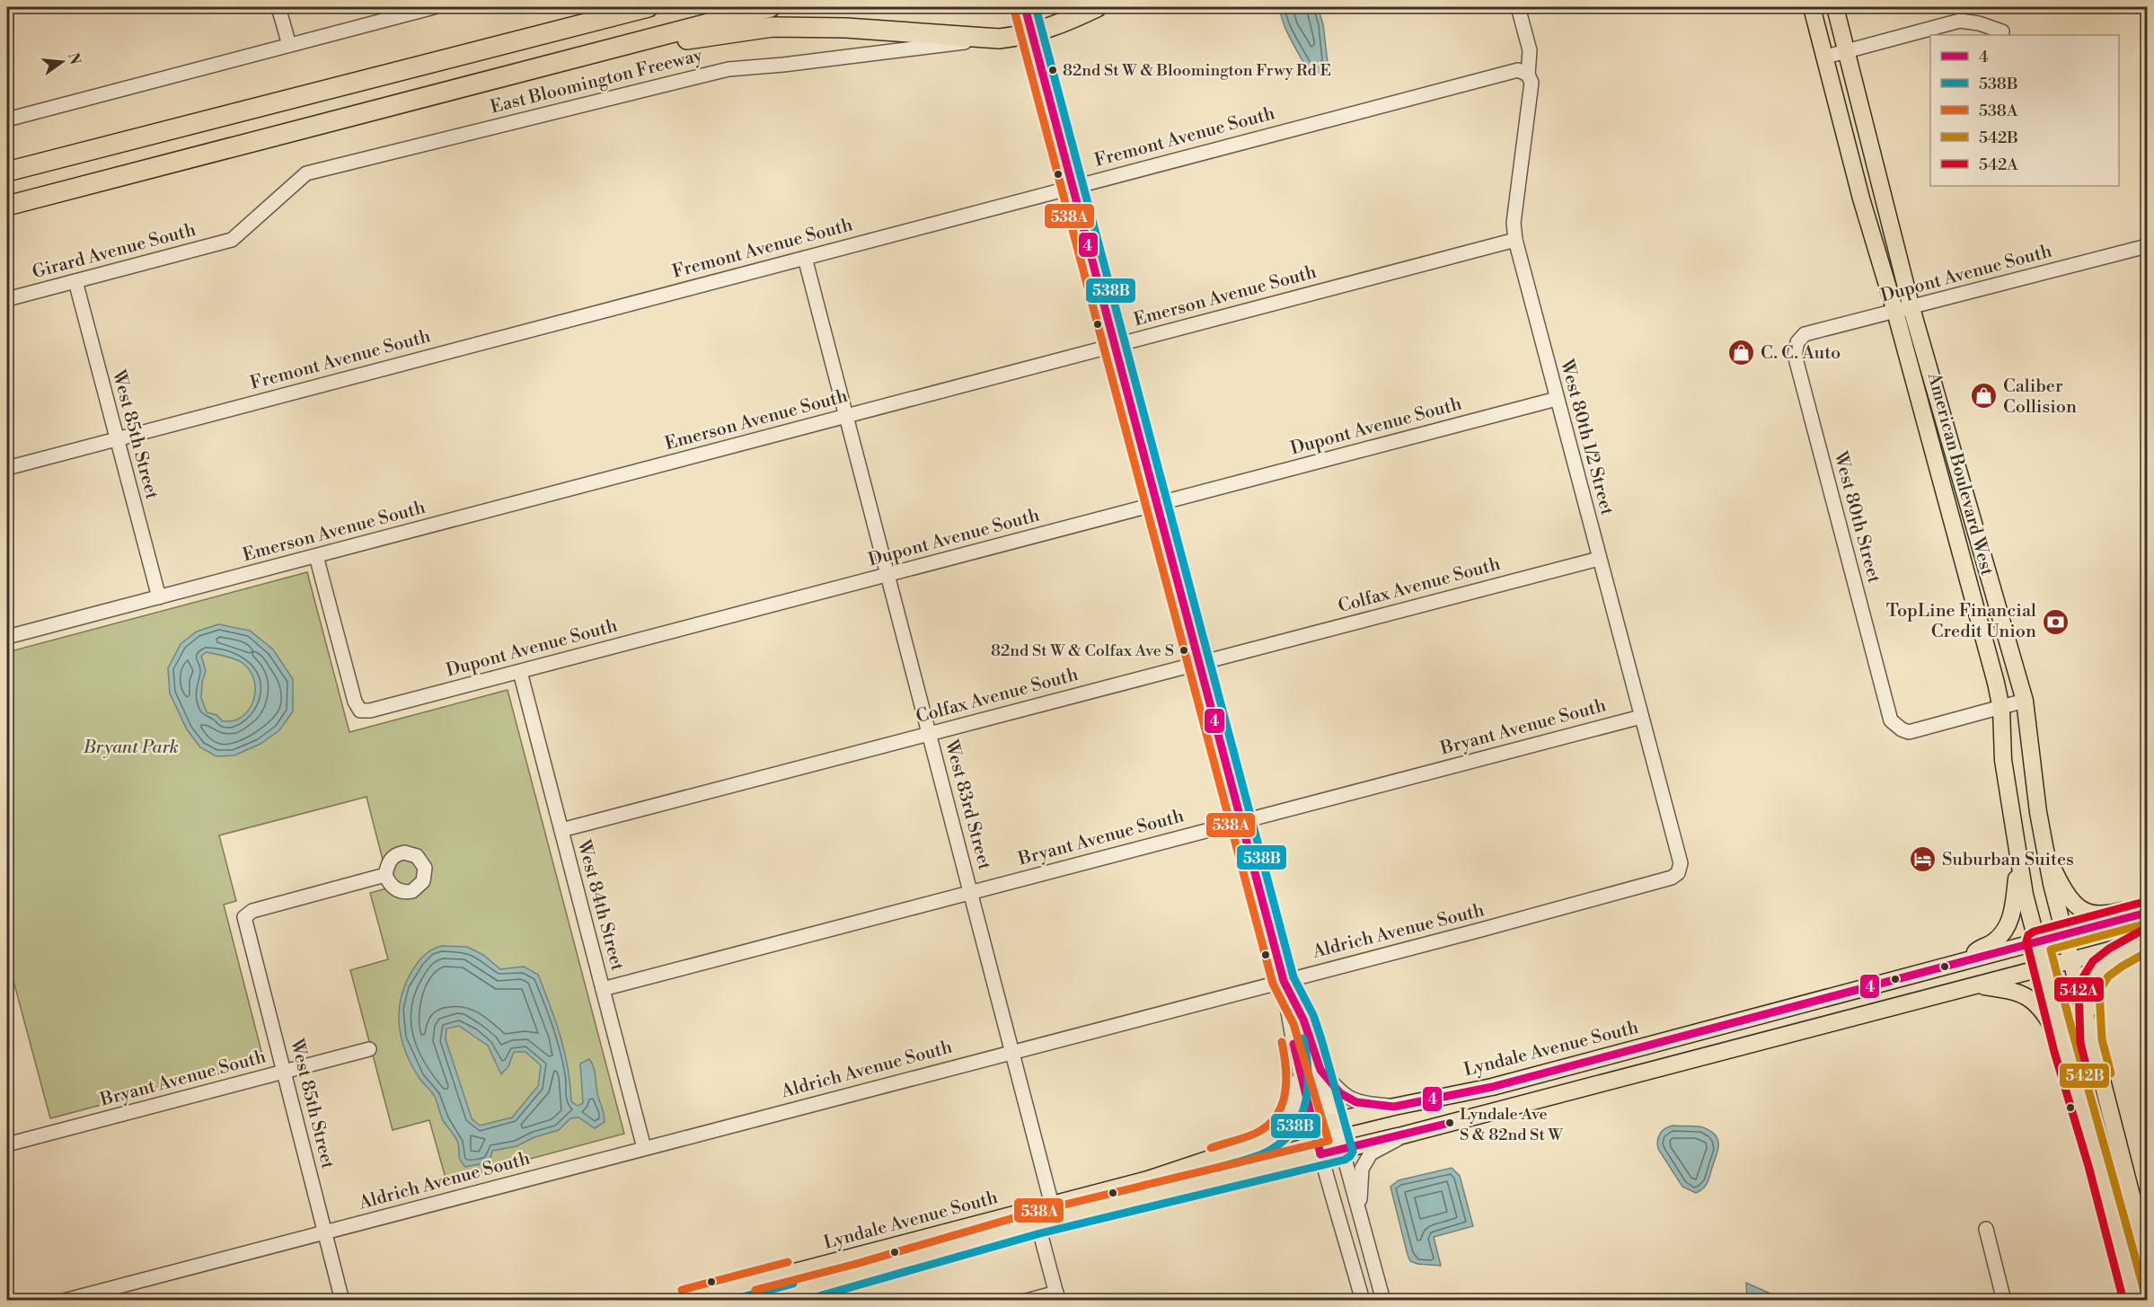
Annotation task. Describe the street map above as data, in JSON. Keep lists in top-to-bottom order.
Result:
{
  "streets": {
    "main road": ["American Boulevard West", "Lyndale Avenue South"],
    "street": [
      "East Bloomington Freeway",
      "Fremont Avenue South",
      "Girard Avenue South",
      "Dupont Avenue South",
      "Emerson Avenue South",
      "West 85th Street",
      "West 80th 1/2 Street",
      "West 80th Street",
      "Colfax Avenue South",
      "Bryant Avenue South",
      "West 83rd Street",
      "West 84th Street",
      "Aldrich Avenue South"
    ]
  },
  "crossings": [
    ["East Bloomington Freeway", "Girard Avenue South"],
    ["Fremont Avenue South", "West 85th Street"],
    ["Fremont Avenue South", "West 80th 1/2 Street"],
    ["Fremont Avenue South", "West 83rd Street"],
    ["Girard Avenue South", "West 85th Street"],
    ["Dupont Avenue South", "Emerson Avenue South"],
    ["Dupont Avenue South", "West 80th 1/2 Street"],
    ["Dupont Avenue South", "American Boulevard West"],
    ["Dupont Avenue South", "West 80th Street"],
    ["Dupont Avenue South", "West 83rd Street"],
    ["Dupont Avenue South", "West 84th Street"],
    ["Emerson Avenue South", "West 85th Street"],
    ["Emerson Avenue South", "West 80th 1/2 Street"],
    ["Emerson Avenue South", "West 83rd Street"],
    ["West 85th Street", "Bryant Avenue South"],
    ["West 85th Street", "Aldrich Avenue South"],
    ["West 80th 1/2 Street", "Colfax Avenue South"],
    ["West 80th 1/2 Street", "Bryant Avenue South"],
    ["West 80th 1/2 Street", "Aldrich Avenue South"],
    ["American Boulevard West", "West 80th Street"],
    ["American Boulevard West", "Lyndale Avenue South"],
    ["Colfax Avenue South", "West 83rd Street"],
    ["Colfax Avenue South", "West 84th Street"],
    ["Bryant Avenue South", "West 83rd Street"],
    ["Bryant Avenue South", "West 84th Street"],
    ["West 83rd Street", "Aldrich Avenue South"],
    ["West 83rd Street", "Lyndale Avenue South"],
    ["West 84th Street", "Aldrich Avenue South"]
  ],
  "parks": ["Bryant Park"],
  "places": {
    "other": ["82nd St W & Bloomington Frwy Rd E", "82nd St W & Colfax Ave S", "Lyndale Ave S & 82nd St W"],
    "shop": ["C. C. Auto", "Caliber Collision"],
    "bank": ["TopLine Financial Credit Union"],
    "hotel": ["Suburban Suites"]
  },
  "lines": [
    "transit line 4",
    "transit line 538B",
    "transit line 538A",
    "transit line 542A",
    "transit line 542B"
  ],
  "legend": [
    "4",
    "538B",
    "538A",
    "542B",
    "542A"
  ],
  "north": "right"
}
